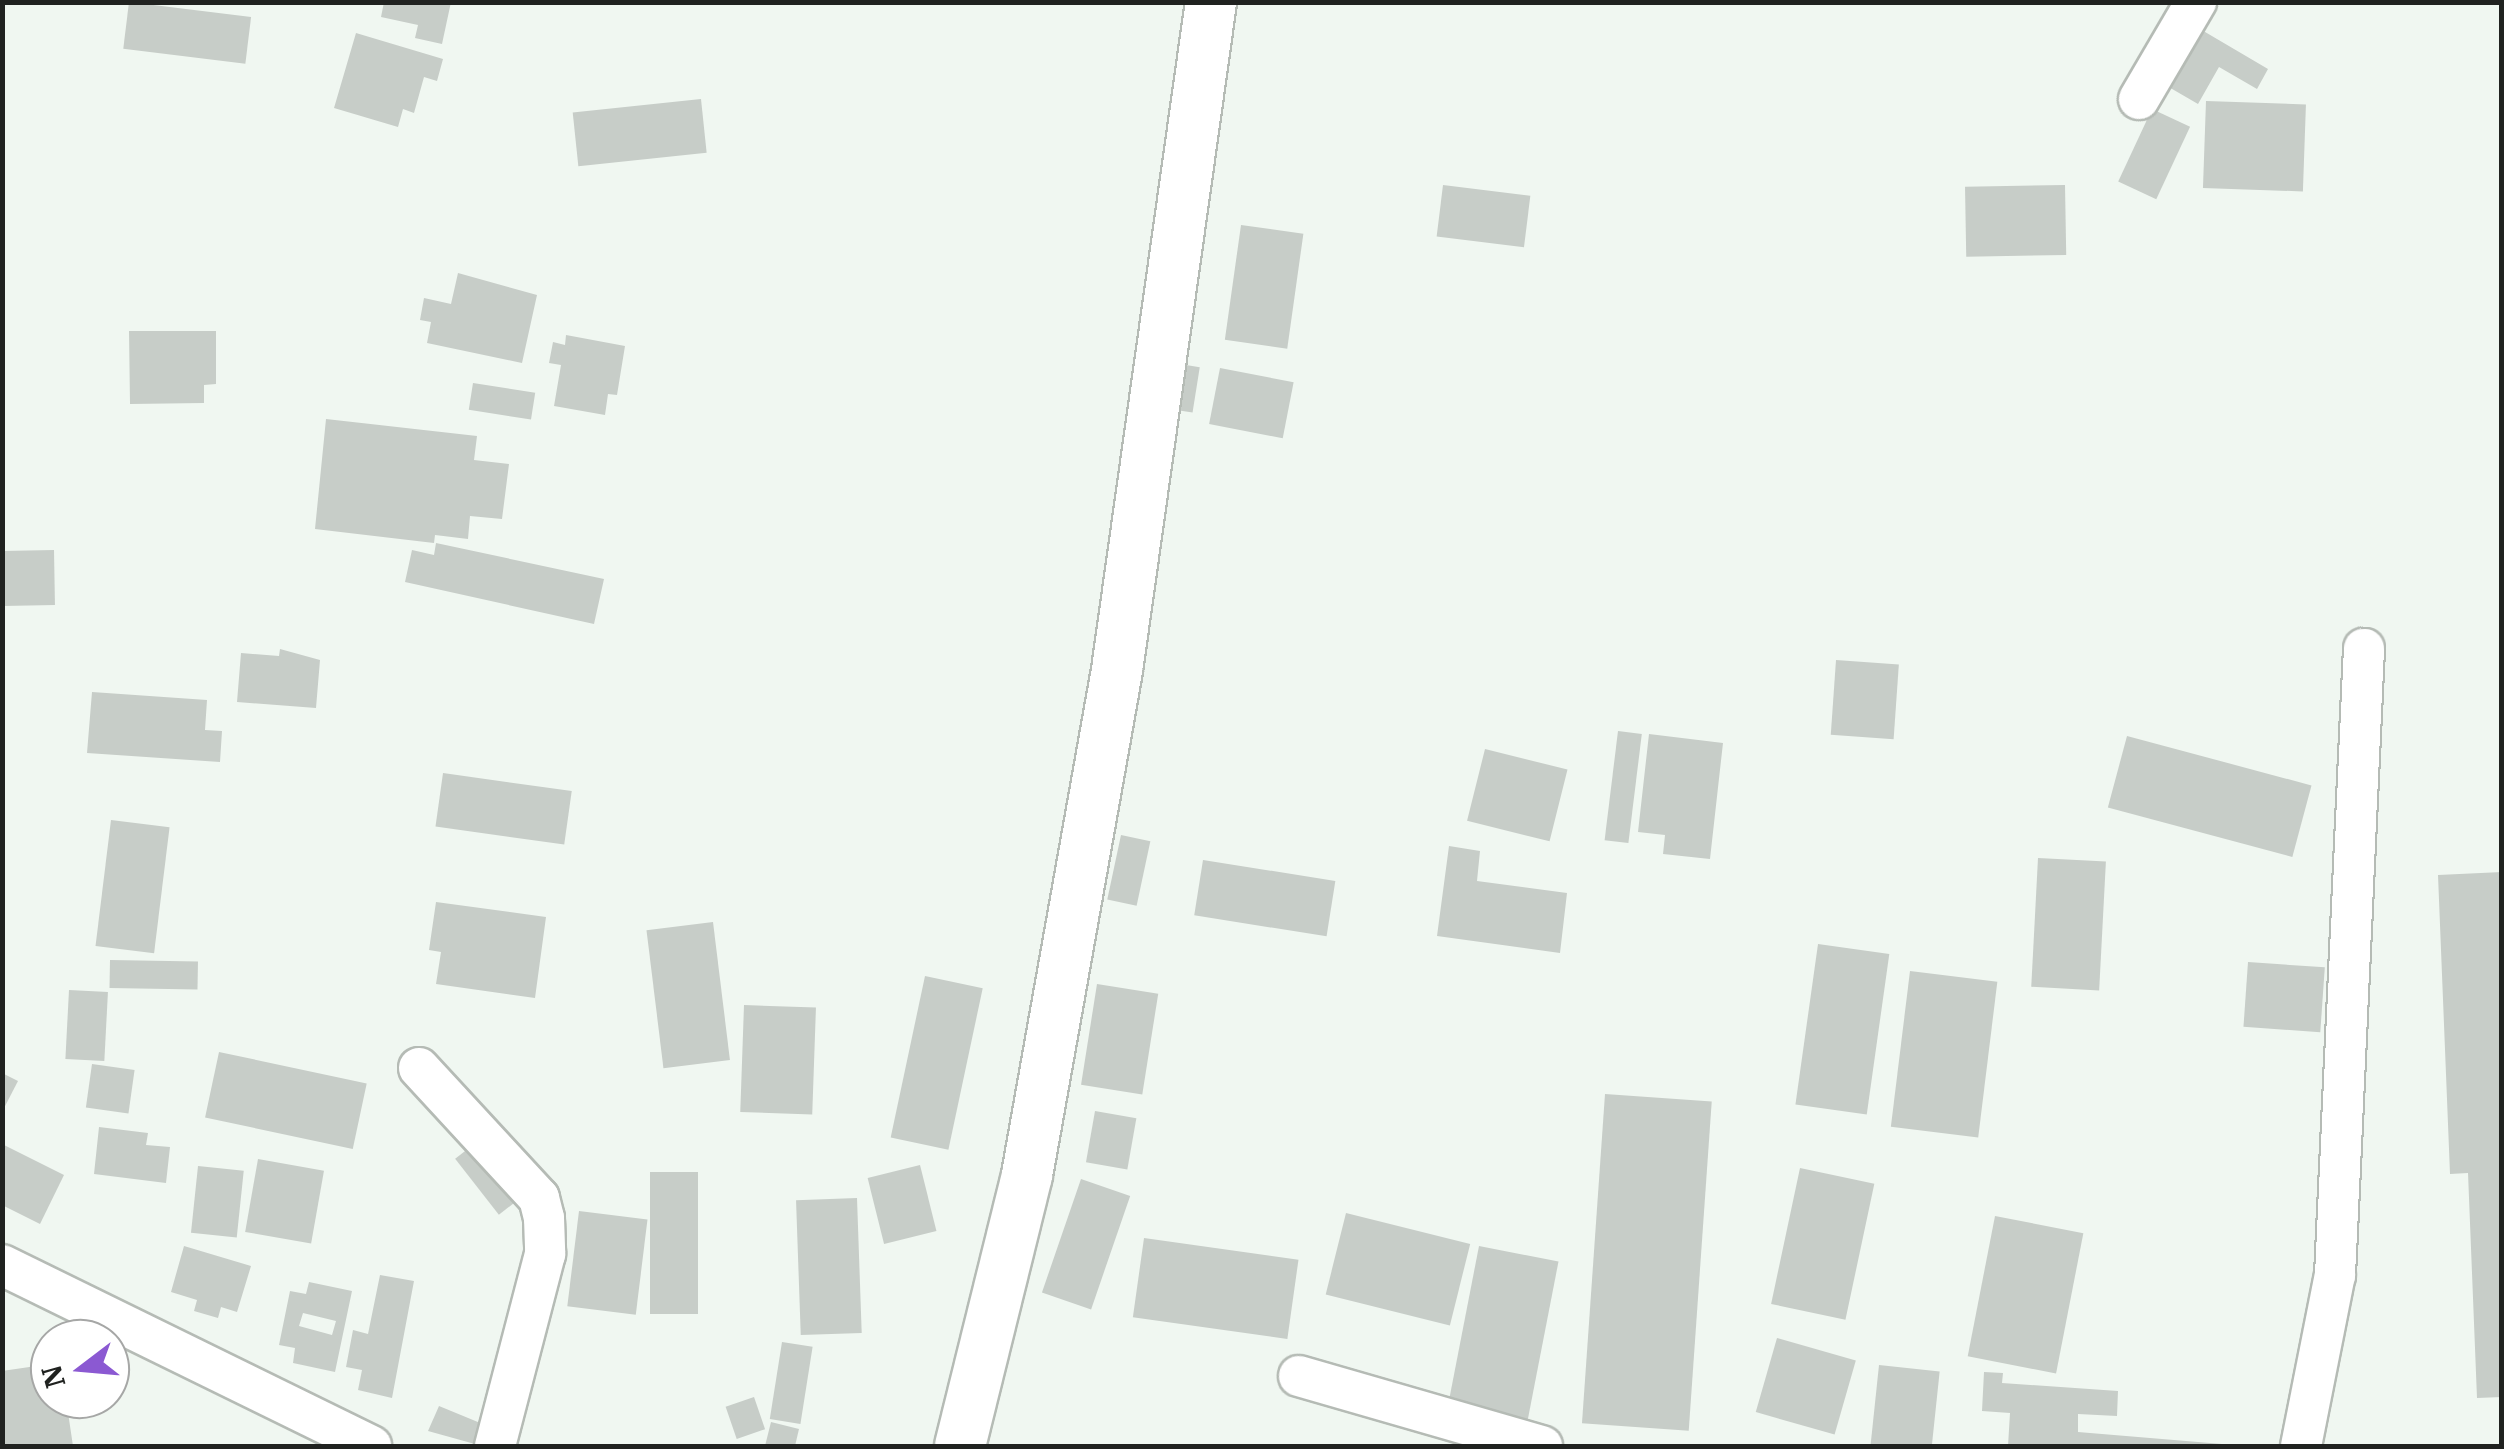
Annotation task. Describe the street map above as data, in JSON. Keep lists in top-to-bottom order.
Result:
{
  "north": "left"
}
